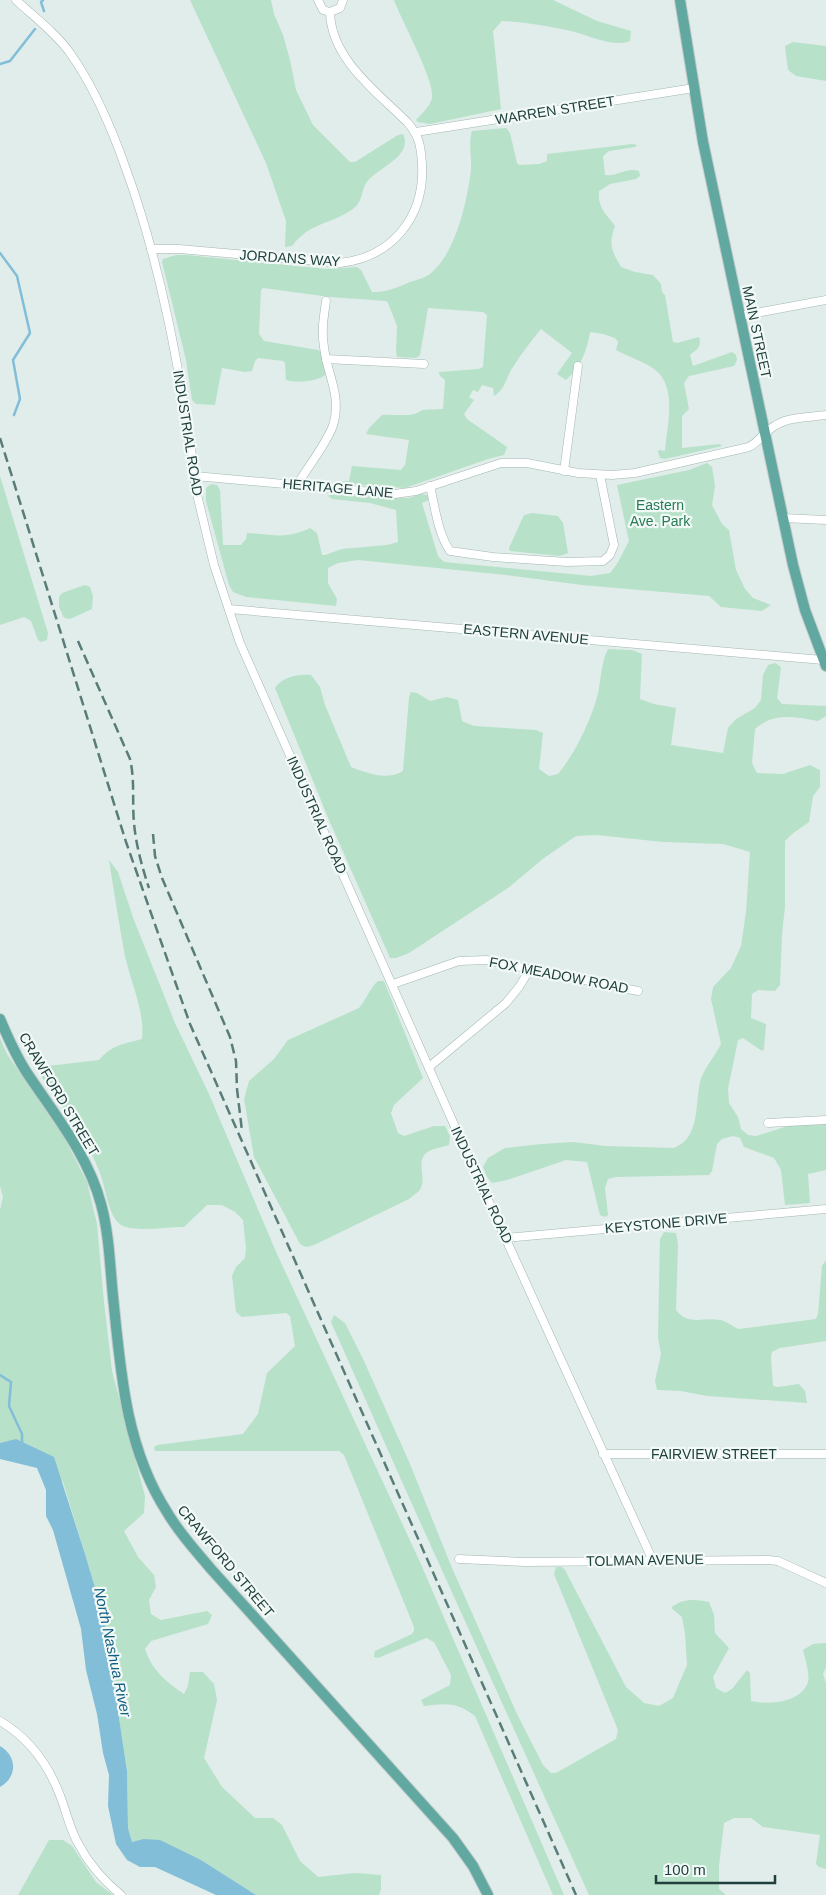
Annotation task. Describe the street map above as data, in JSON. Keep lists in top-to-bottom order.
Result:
{
  "streets": {
    "main road": ["MAIN STREET", "CRAWFORD STREET"],
    "street": [
      "WARREN STREET",
      "JORDANS WAY",
      "INDUSTRIAL ROAD",
      "HERITAGE LANE",
      "EASTERN AVENUE",
      "FOX MEADOW ROAD",
      "KEYSTONE DRIVE",
      "FAIRVIEW STREET",
      "TOLMAN AVENUE"
    ]
  },
  "crossings": [
    ["WARREN STREET", "JORDANS WAY"],
    ["WARREN STREET", "MAIN STREET"],
    ["JORDANS WAY", "INDUSTRIAL ROAD"],
    ["MAIN STREET", "HERITAGE LANE"],
    ["MAIN STREET", "EASTERN AVENUE"],
    ["INDUSTRIAL ROAD", "HERITAGE LANE"],
    ["INDUSTRIAL ROAD", "EASTERN AVENUE"],
    ["INDUSTRIAL ROAD", "FOX MEADOW ROAD"],
    ["INDUSTRIAL ROAD", "KEYSTONE DRIVE"],
    ["INDUSTRIAL ROAD", "FAIRVIEW STREET"],
    ["INDUSTRIAL ROAD", "TOLMAN AVENUE"]
  ],
  "water": ["North Nashua River"],
  "parks": ["Eastern Ave. Park"],
  "scale_bar": "100 m"
}
